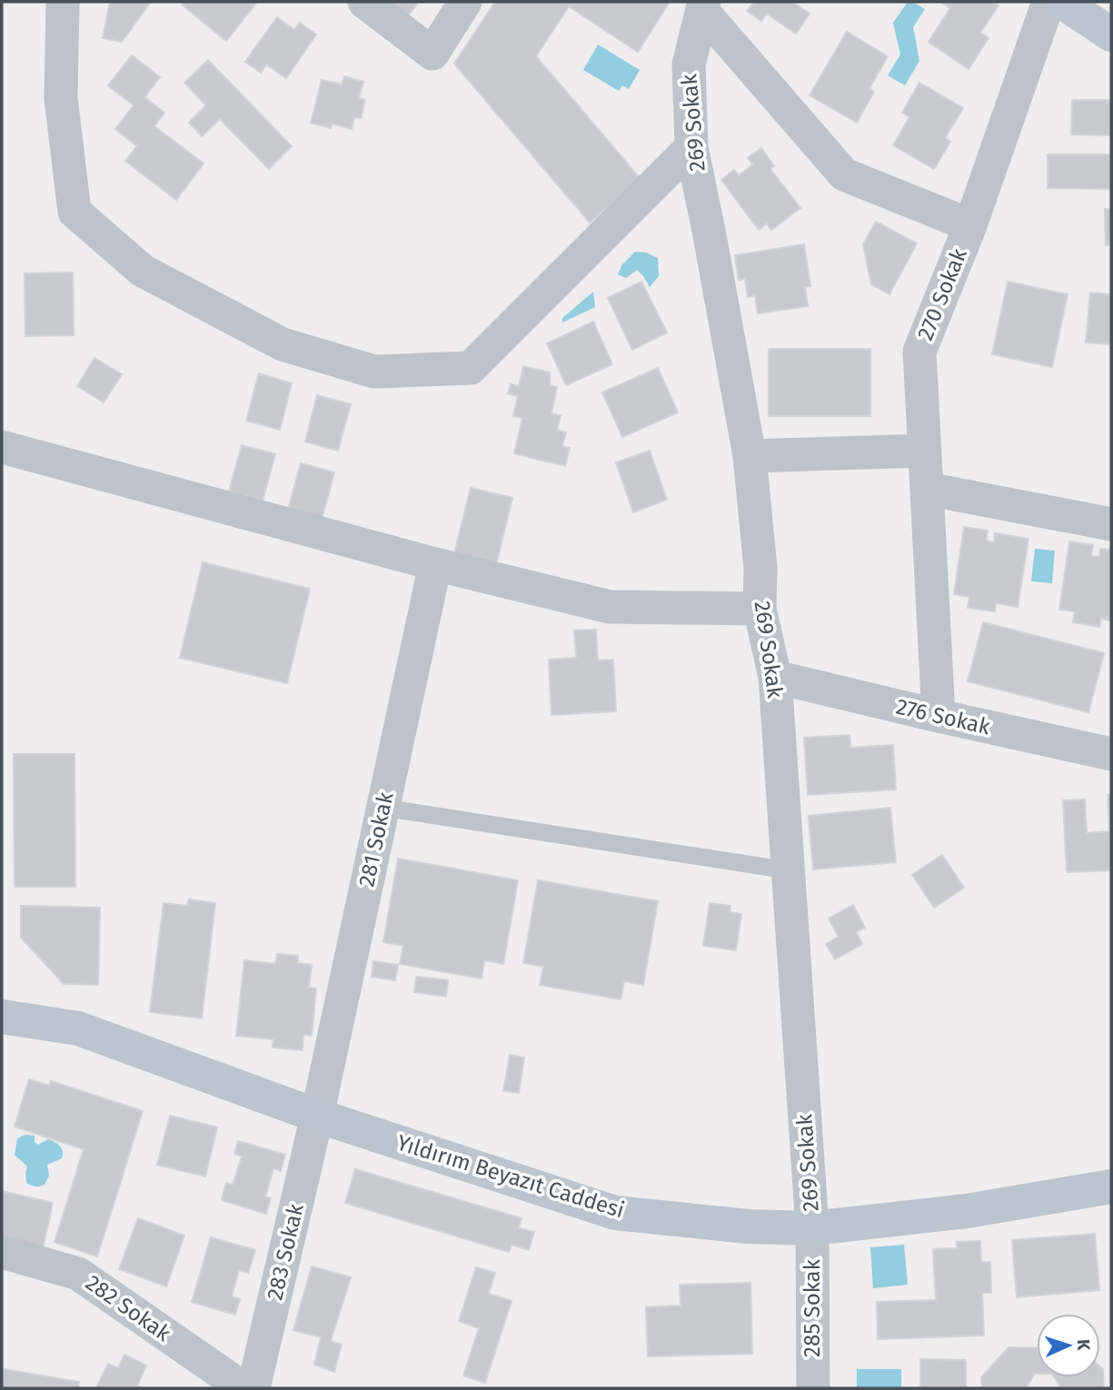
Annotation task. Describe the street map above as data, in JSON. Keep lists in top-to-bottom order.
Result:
{
  "streets": {
    "street": [
      "269 Sokak",
      "270 Sokak",
      "276 Sokak",
      "281 Sokak",
      "Yıldırım Beyazıt Caddesi",
      "283 Sokak",
      "282 Sokak",
      "285 Sokak"
    ]
  },
  "crossings": [
    ["269 Sokak", "276 Sokak"],
    ["269 Sokak", "Yıldırım Beyazıt Caddesi"],
    ["269 Sokak", "285 Sokak"],
    ["270 Sokak", "276 Sokak"],
    ["281 Sokak", "Yıldırım Beyazıt Caddesi"],
    ["281 Sokak", "283 Sokak"],
    ["Yıldırım Beyazıt Caddesi", "283 Sokak"],
    ["Yıldırım Beyazıt Caddesi", "285 Sokak"]
  ],
  "north": "right"
}
